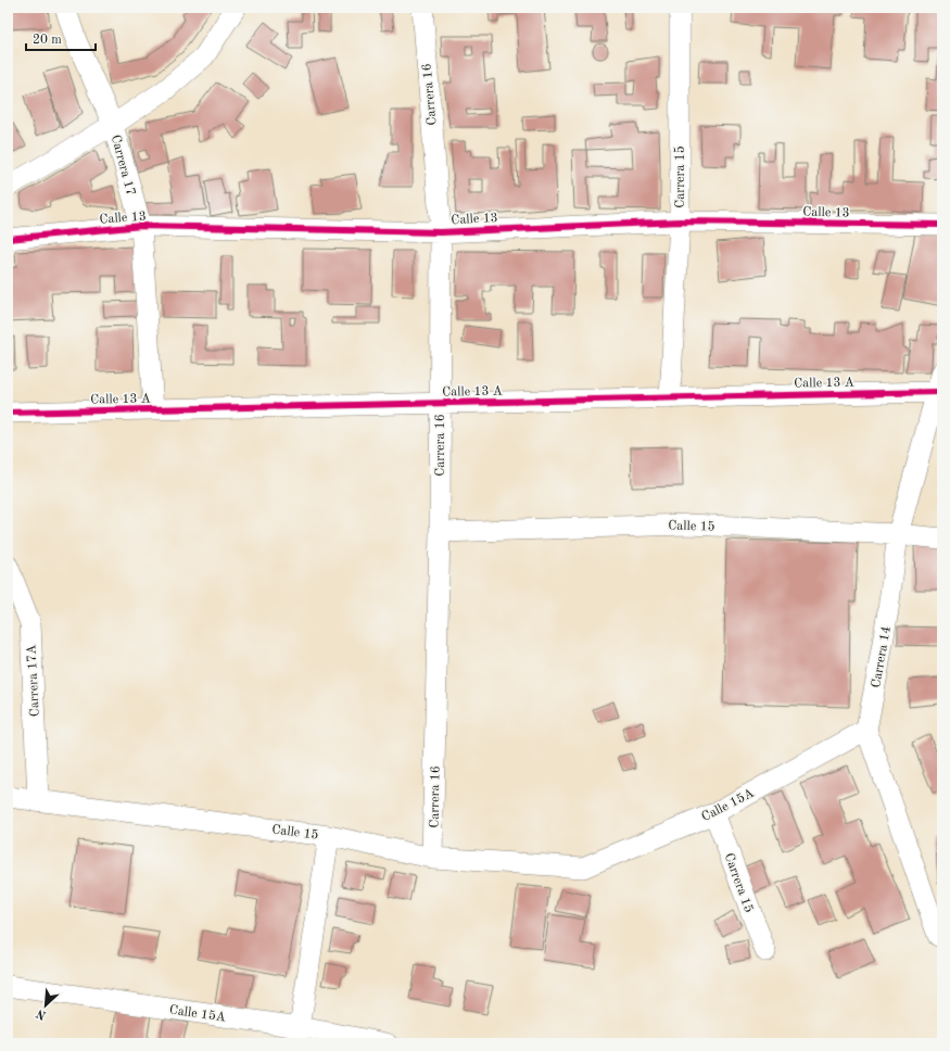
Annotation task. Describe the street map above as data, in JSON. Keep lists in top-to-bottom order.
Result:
{
  "streets": {
    "street": [
      "Carrera 16",
      "Carrera 17",
      "Carrera 15",
      "Calle 13",
      "Calle 13 A",
      "Calle 15",
      "Carrera 14",
      "Carrera 17A",
      "Calle 15A"
    ]
  },
  "crossings": [
    ["Carrera 16", "Calle 13"],
    ["Carrera 16", "Calle 13 A"],
    ["Carrera 16", "Calle 15"],
    ["Carrera 17", "Calle 13"],
    ["Carrera 17", "Calle 13 A"],
    ["Carrera 15", "Calle 13"],
    ["Carrera 15", "Calle 13 A"],
    ["Carrera 15", "Calle 15A"],
    ["Calle 13 A", "Carrera 14"],
    ["Calle 15", "Carrera 14"],
    ["Calle 15", "Carrera 17A"],
    ["Calle 15", "Calle 15A"],
    ["Carrera 14", "Calle 15A"]
  ],
  "scale_bar": "20 m",
  "north": "bottom left"
}
